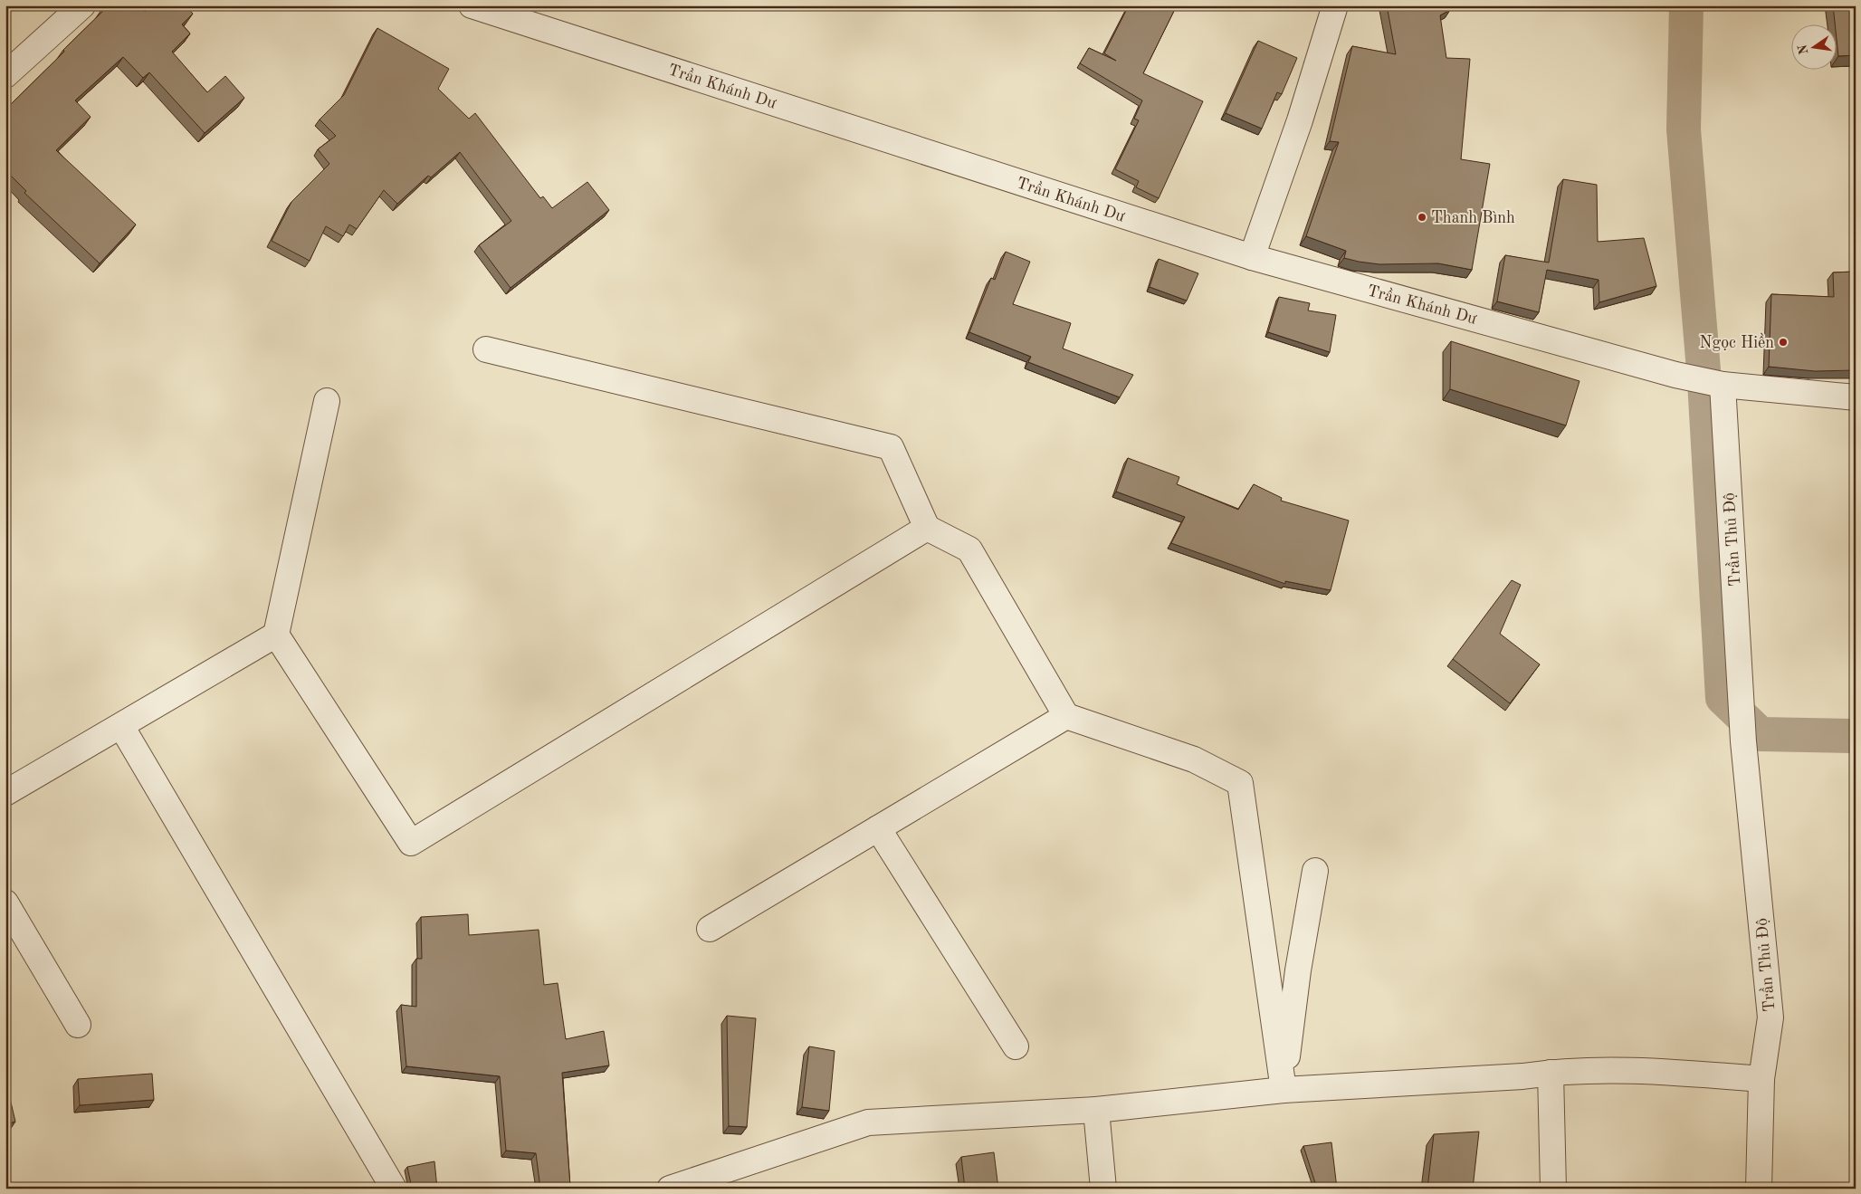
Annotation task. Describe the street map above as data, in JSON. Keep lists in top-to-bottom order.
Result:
{
  "streets": {
    "street": ["Trần Khánh Dư", "Trần Thủ Độ"]
  },
  "crossings": [
    ["Trần Khánh Dư", "Trần Thủ Độ"]
  ],
  "places": ["Thanh Bình", "Ngọc Hiền"],
  "north": "left"
}
